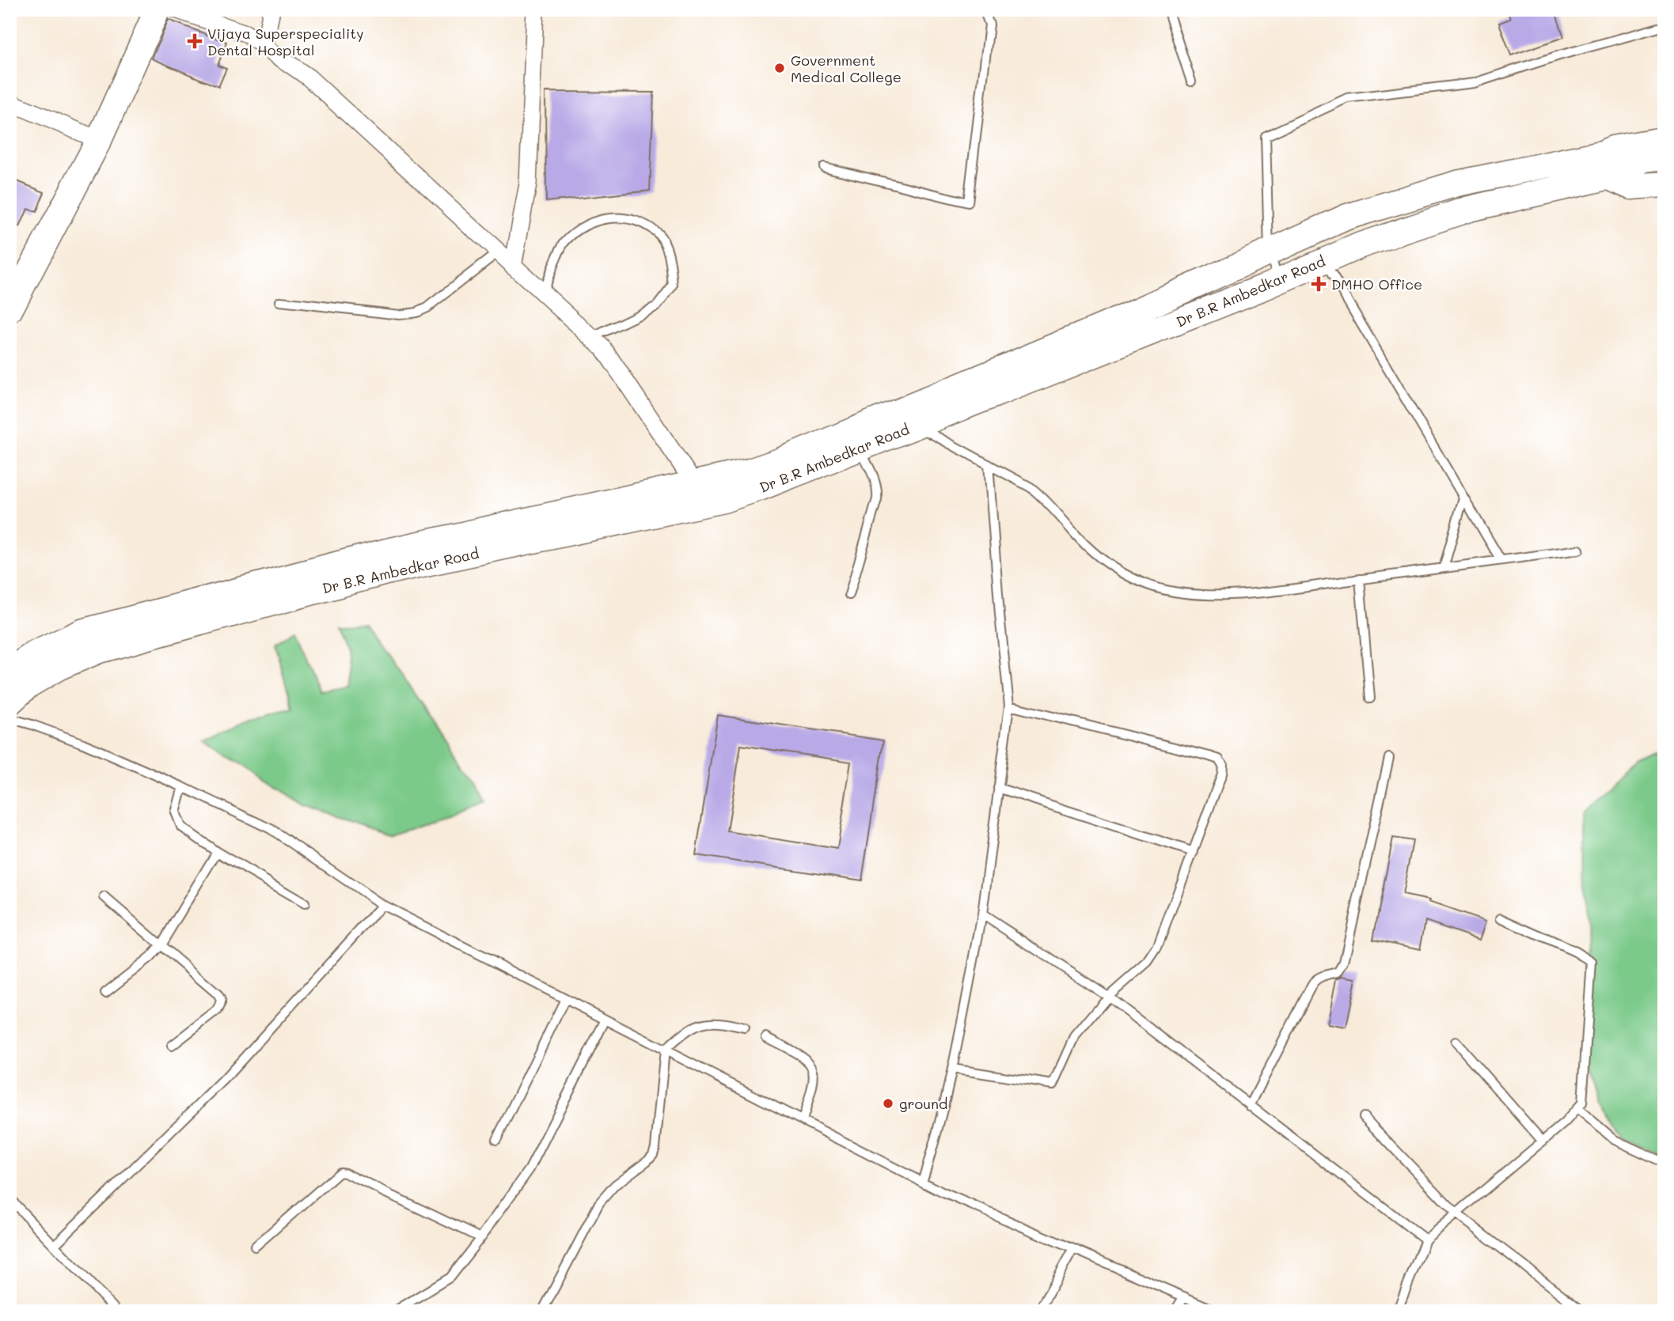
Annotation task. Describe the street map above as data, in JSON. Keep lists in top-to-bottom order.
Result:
{
  "streets": {
    "street": ["Dr B.R Ambedkar Road"]
  },
  "places": {
    "health": ["Vijaya Superspeciality Dental Hospital", "DMHO Office"],
    "other": ["Government Medical College", "ground"]
  }
}
